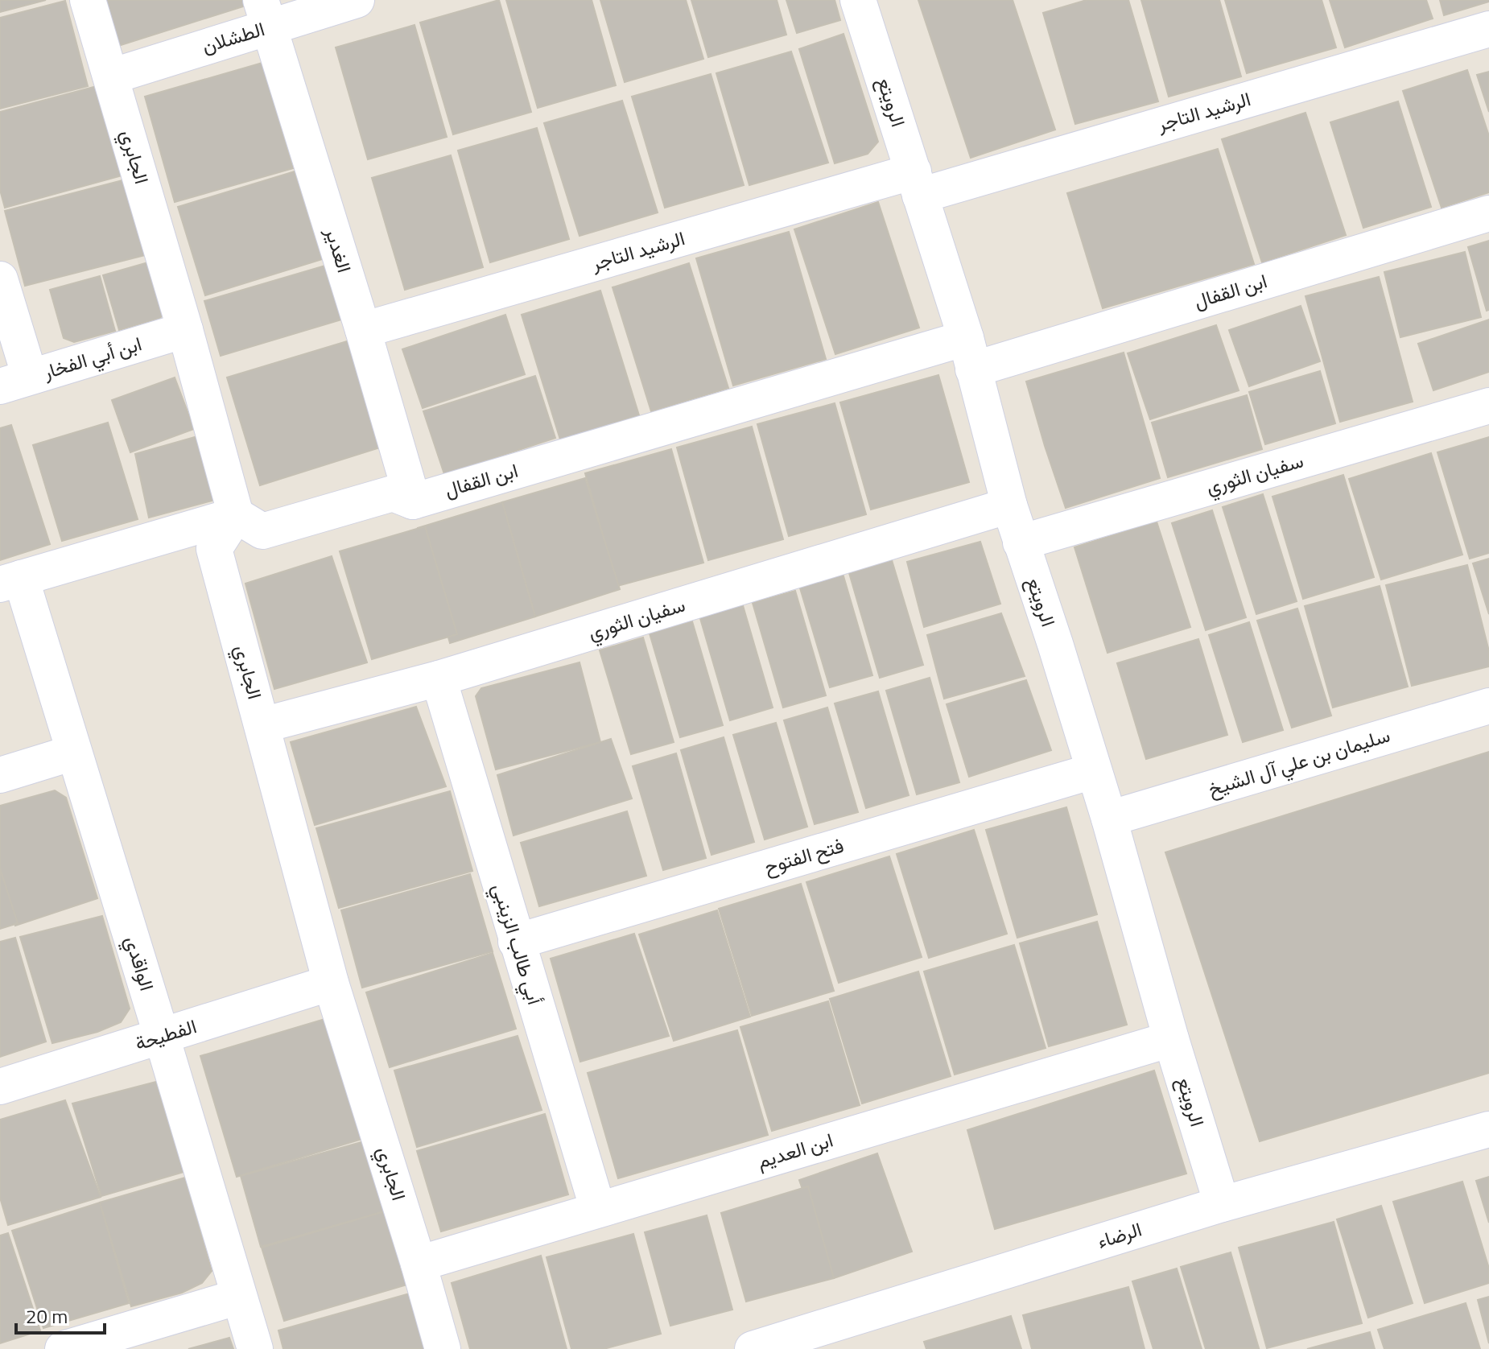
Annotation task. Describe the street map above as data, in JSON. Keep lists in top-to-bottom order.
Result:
{
  "streets": {
    "street": [
      "الطشلان",
      "الرويتع",
      "الرشيد التاجر",
      "الجابري",
      "الغدير",
      "ابن القفال",
      "ابن أبي الفخار",
      "سفيان الثوري",
      "سليمان بن علي آل الشيخ",
      "فتح الفتوح",
      "أبي طالب الزينبي",
      "الواقدي",
      "الفطيحة",
      "ابن العديم",
      "الرضاء"
    ]
  },
  "crossings": [
    ["الطشلان", "الجابري"],
    ["الطشلان", "الغدير"],
    ["الرويتع", "الرشيد التاجر"],
    ["الرويتع", "ابن القفال"],
    ["الرويتع", "سفيان الثوري"],
    ["الرويتع", "سليمان بن علي آل الشيخ"],
    ["الرويتع", "فتح الفتوح"],
    ["الرويتع", "ابن العديم"],
    ["الرويتع", "الرضاء"],
    ["الرشيد التاجر", "الغدير"],
    ["الجابري", "ابن القفال"],
    ["الجابري", "ابن أبي الفخار"],
    ["الجابري", "سفيان الثوري"],
    ["الجابري", "الفطيحة"],
    ["الجابري", "ابن العديم"],
    ["الغدير", "ابن القفال"],
    ["سفيان الثوري", "أبي طالب الزينبي"],
    ["فتح الفتوح", "أبي طالب الزينبي"],
    ["أبي طالب الزينبي", "ابن العديم"],
    ["الواقدي", "الفطيحة"]
  ],
  "scale_bar": "20 m"
}
